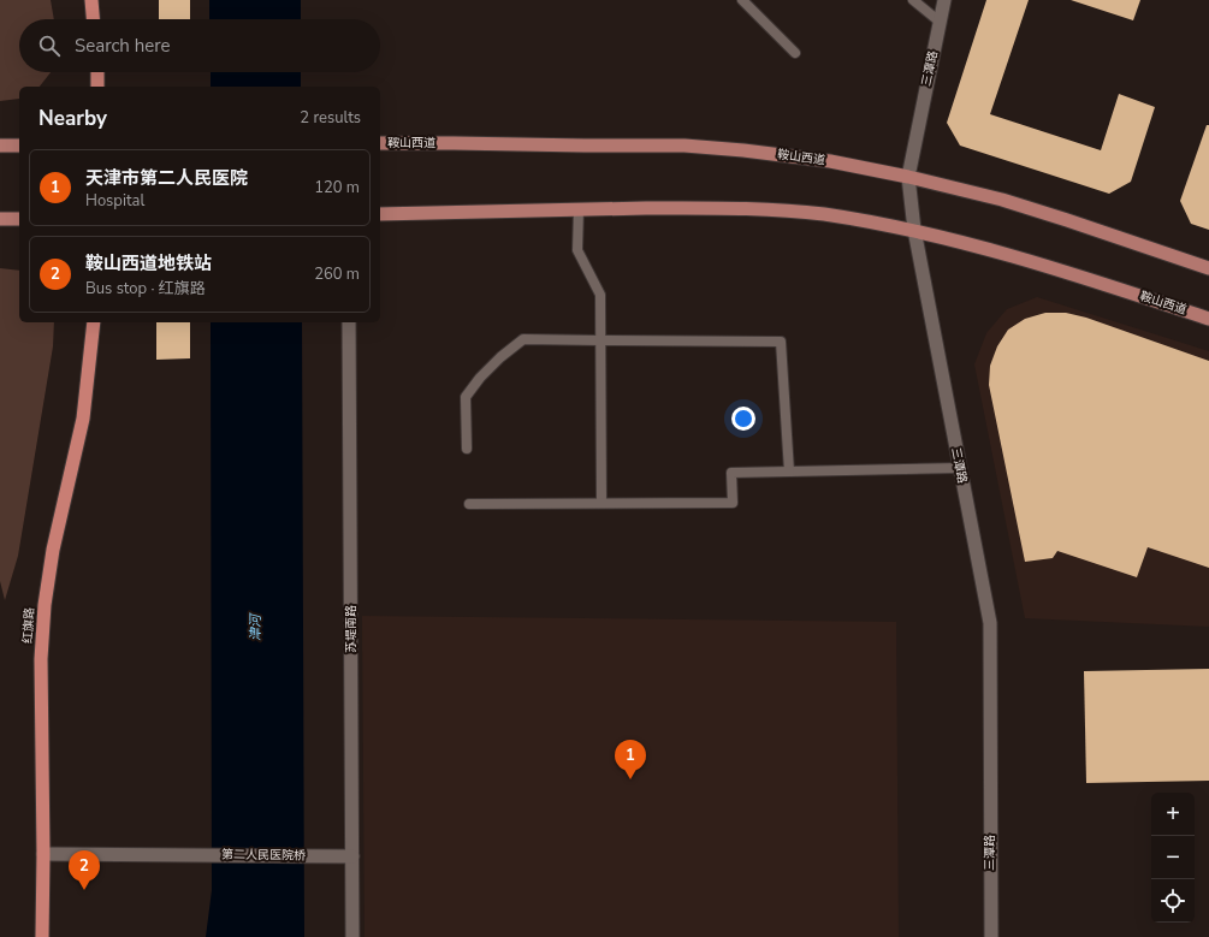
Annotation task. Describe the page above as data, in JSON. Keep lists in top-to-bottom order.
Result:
{
  "streets": {
    "highway": ["红旗路"],
    "main road": ["鞍山西道"],
    "street": ["三潭路", "苏堤南路", "第二人民医院桥"]
  },
  "crossings": [
    ["三潭路", "鞍山西道"],
    ["红旗路", "第二人民医院桥"],
    ["苏堤南路", "第二人民医院桥"]
  ],
  "water": ["津河"],
  "page": {
    "search": "Search here",
    "heading": ["Nearby", "2 results"],
    "list": [
      {
        "mark": "1",
        "name": "天津市第二人民医院",
        "note": "Hospital",
        "value": "120 m"
      },
      {
        "mark": "2",
        "name": "鞍山西道地铁站",
        "note": "Bus stop · 红旗路",
        "value": "260 m"
      }
    ],
    "pins": ["1", "2"],
    "map_buttons": ["+", "−"]
  }
}
